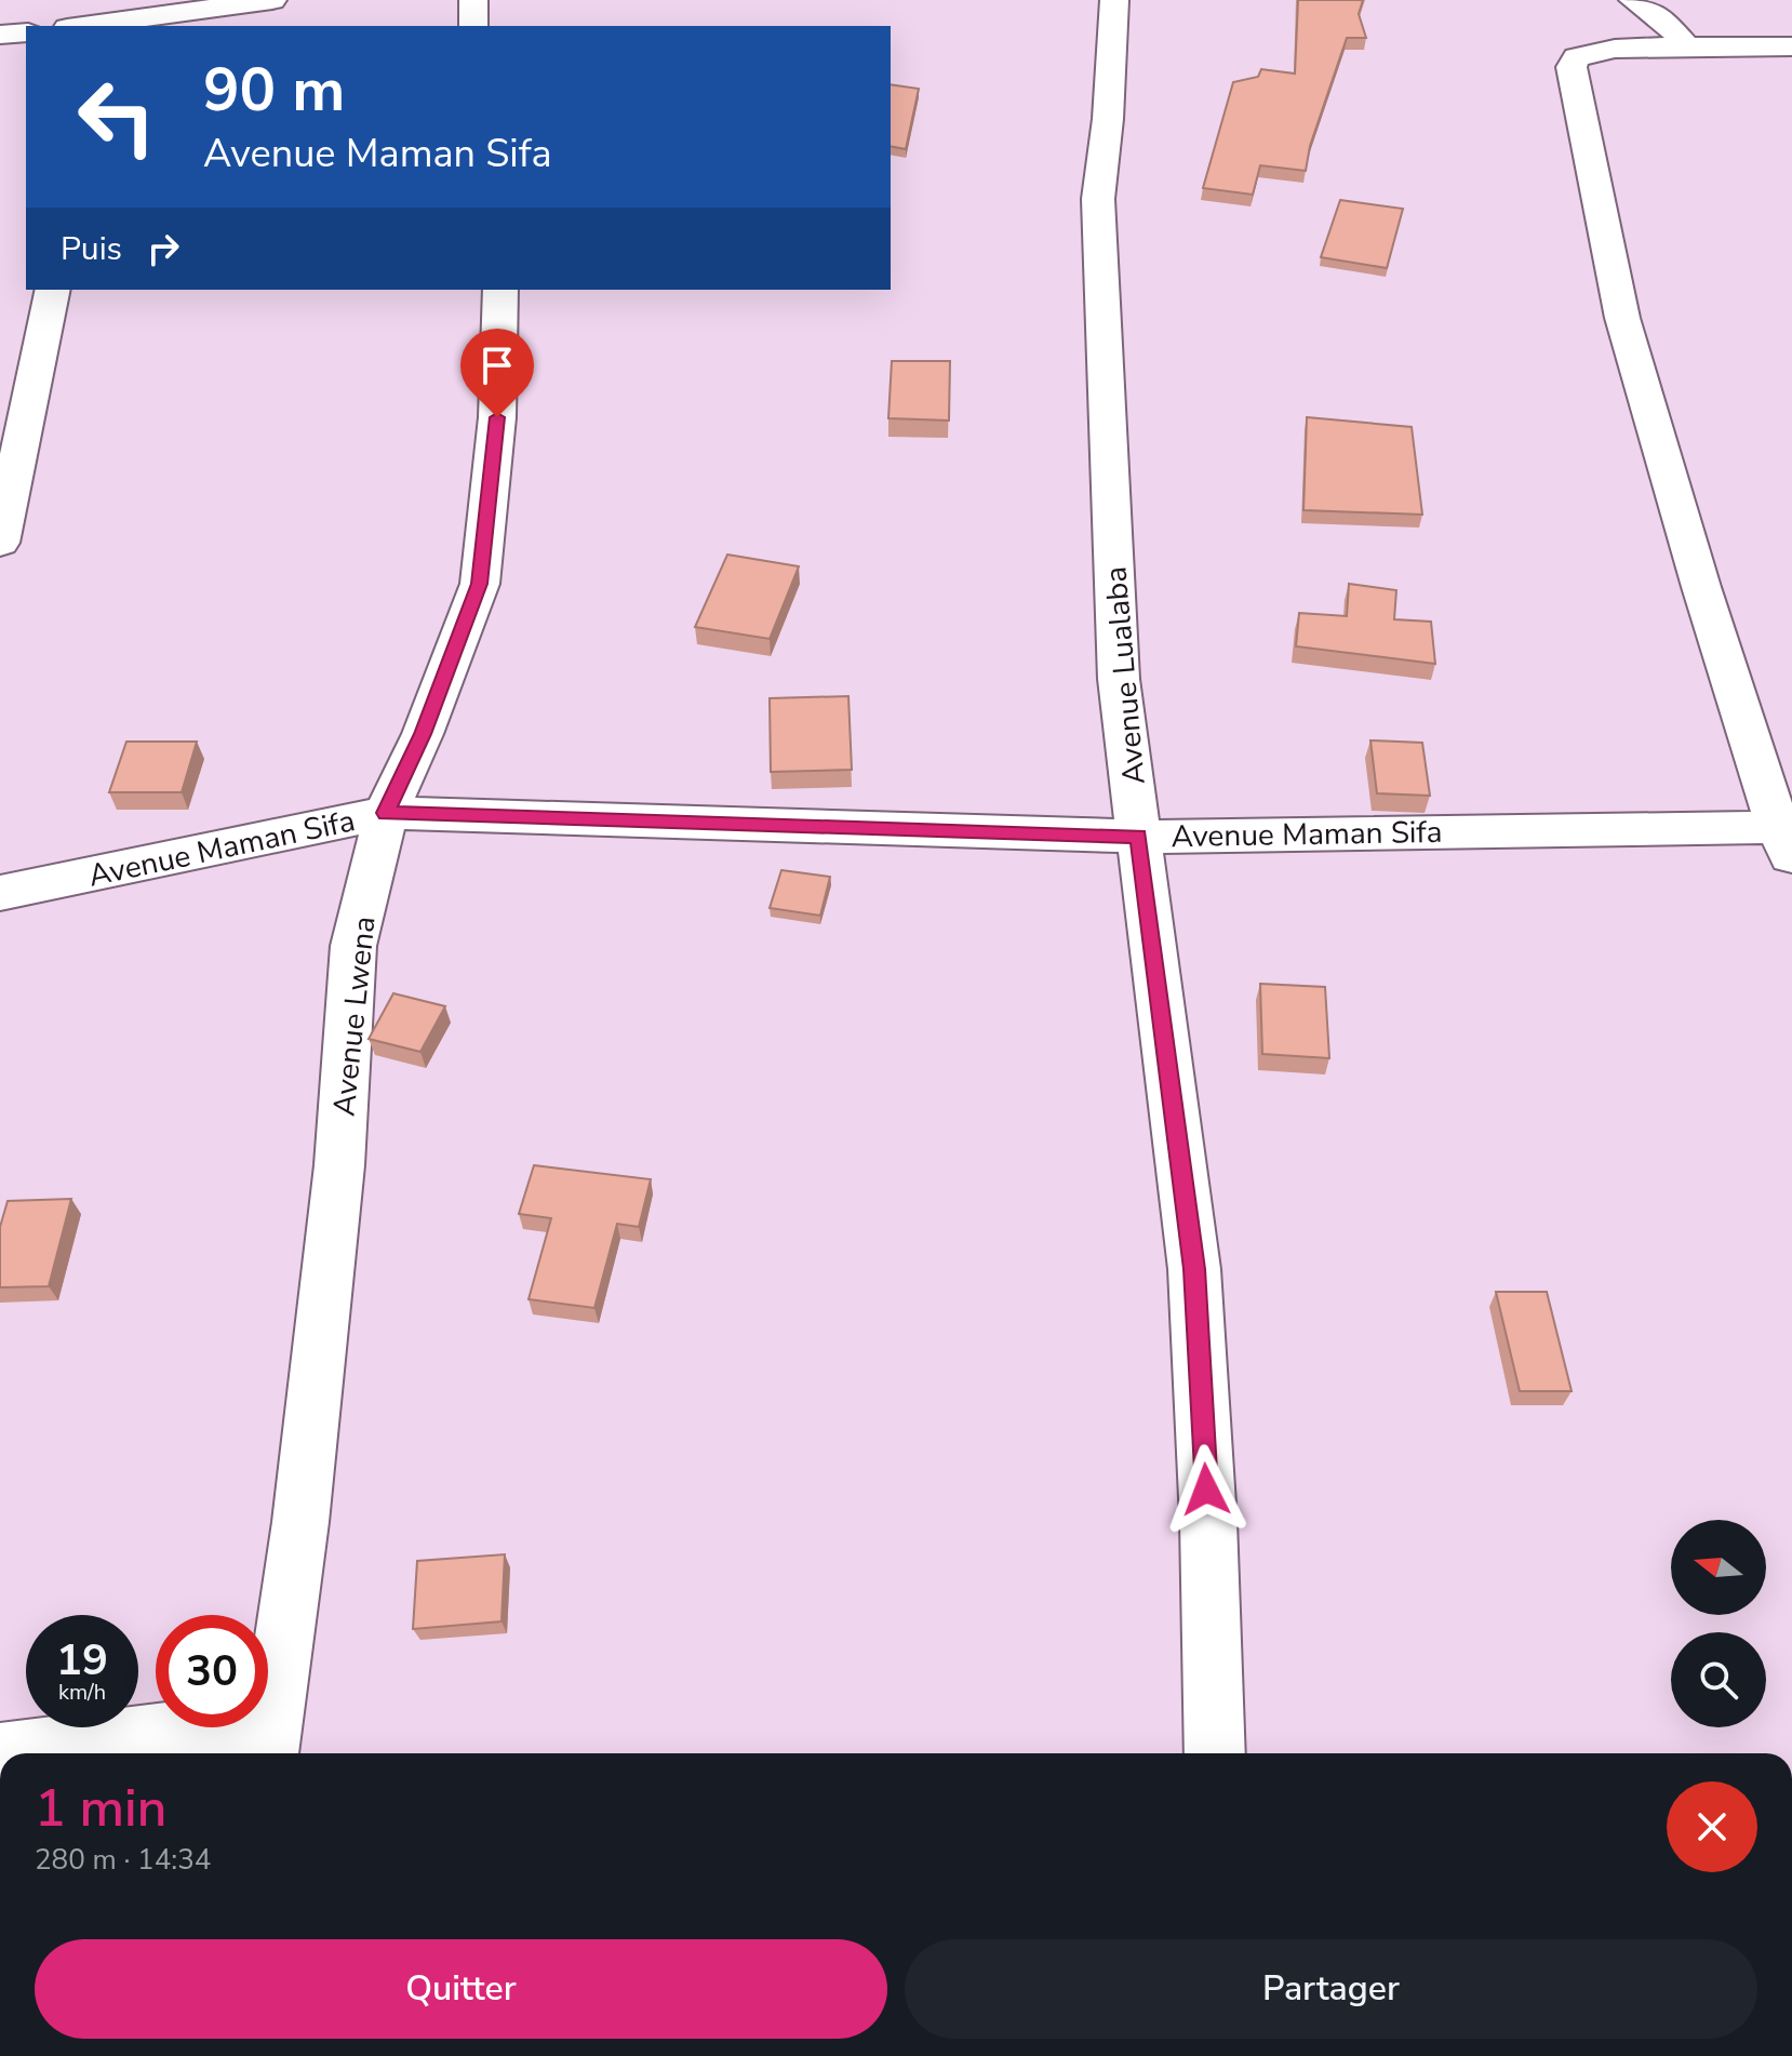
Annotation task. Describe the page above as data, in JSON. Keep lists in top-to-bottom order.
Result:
{
  "streets": {
    "street": ["Avenue Lualaba", "Avenue Maman Sifa", "Avenue Lwena"]
  },
  "crossings": [
    ["Avenue Lualaba", "Avenue Maman Sifa"],
    ["Avenue Maman Sifa", "Avenue Lwena"]
  ],
  "north": "left",
  "page": {
    "turn": ["90 m", "Avenue Maman Sifa"],
    "then": "Puis",
    "speed": "19 km/h",
    "limit": "30",
    "heading": ["1 min", "280 m · 14:34"],
    "buttons": ["Quitter", "Partager"]
  }
}
